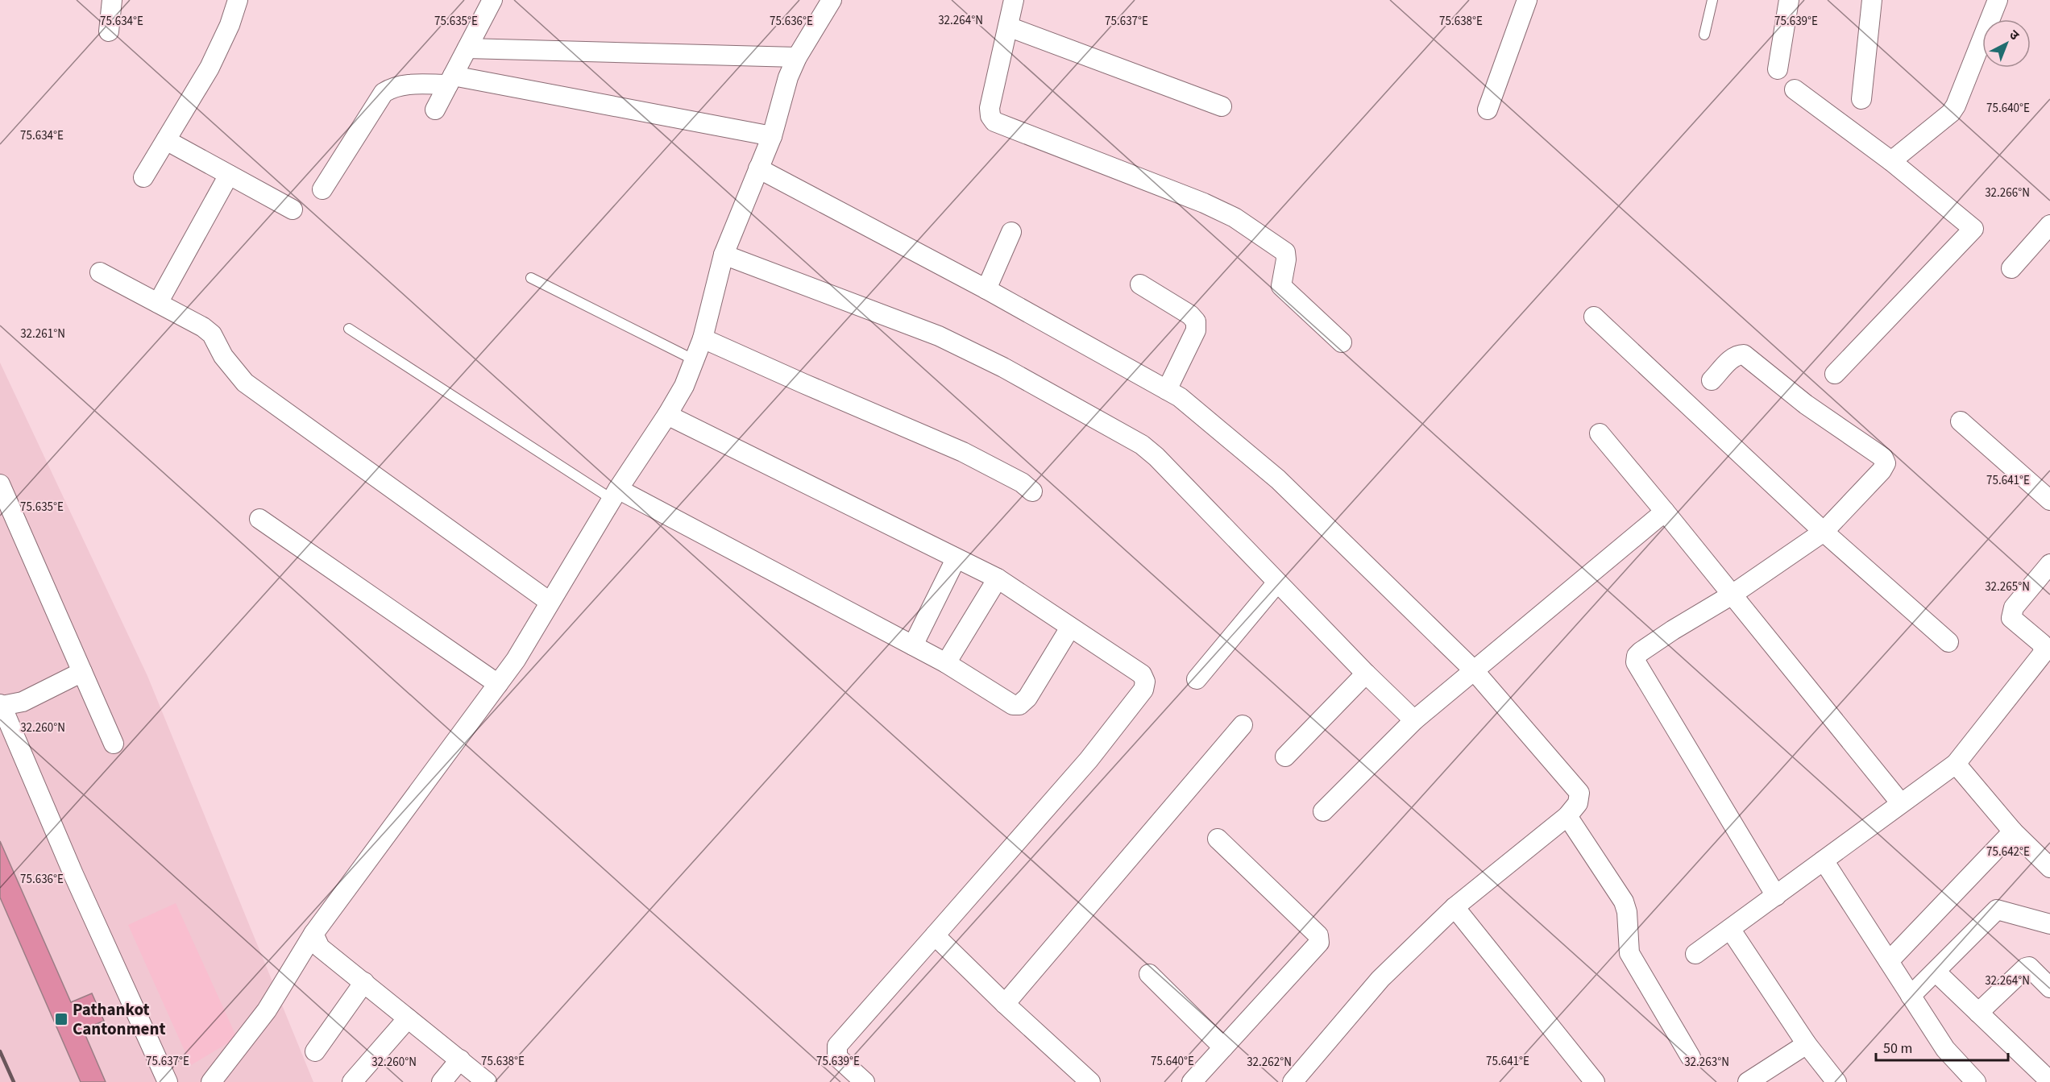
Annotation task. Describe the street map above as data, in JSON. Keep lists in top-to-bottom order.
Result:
{
  "places": {
    "transit": ["Pathankot Cantonment"]
  },
  "scale_bar": "50 m",
  "north": "top right",
  "coordinates": [
    "32.264°N",
    "75.634°E",
    "75.635°E",
    "75.636°E",
    "75.637°E",
    "75.638°E",
    "75.639°E",
    "75.640°E",
    "32.266°N",
    "32.261°N",
    "75.641°E",
    "32.265°N",
    "32.260°N",
    "75.642°E",
    "32.262°N",
    "32.263°N"
  ]
}
